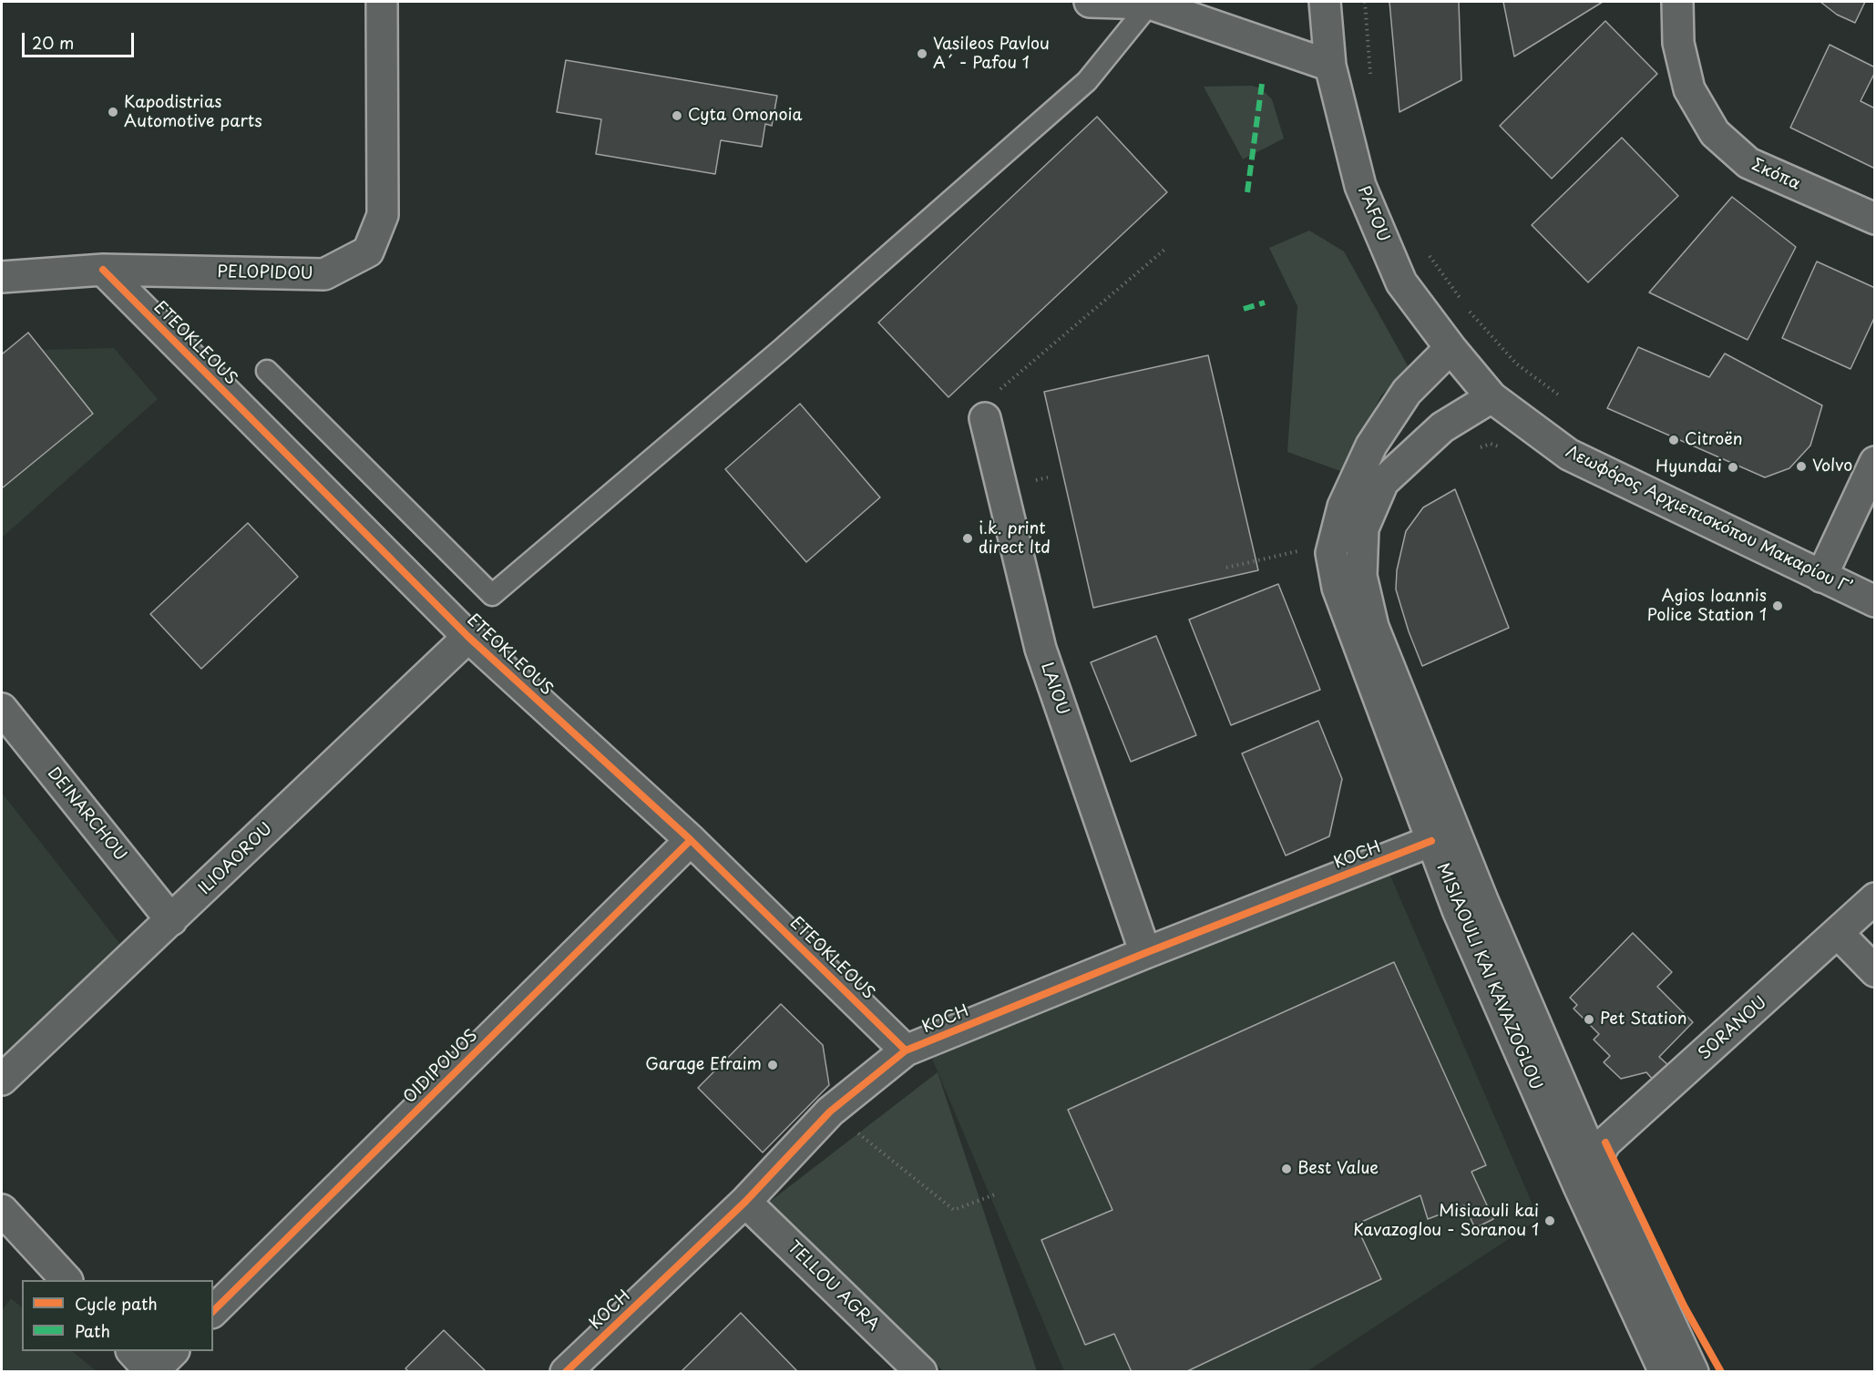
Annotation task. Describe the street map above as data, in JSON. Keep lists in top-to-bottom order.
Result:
{
  "streets": {
    "street": [
      "Σκόπα",
      "PAFOU",
      "PELOPIDOU",
      "ETEOKLEOUS",
      "Λεωφόρος Αρχιεπισκόπου Μακαρίου Γ’",
      "LAIOU",
      "DEINARCHOU",
      "KOCH",
      "ILIOAOROU",
      "MISIAOULI KAI KAVAZOGLOU",
      "SORANOU",
      "OIDIPOUOS",
      "TELLOU AGRA"
    ]
  },
  "crossings": [
    ["PAFOU", "Λεωφόρος Αρχιεπισκόπου Μακαρίου Γ’"],
    ["PAFOU", "MISIAOULI KAI KAVAZOGLOU"],
    ["PELOPIDOU", "ETEOKLEOUS"],
    ["ETEOKLEOUS", "KOCH"],
    ["ETEOKLEOUS", "ILIOAOROU"],
    ["ETEOKLEOUS", "OIDIPOUOS"],
    ["Λεωφόρος Αρχιεπισκόπου Μακαρίου Γ’", "MISIAOULI KAI KAVAZOGLOU"],
    ["LAIOU", "KOCH"],
    ["DEINARCHOU", "ILIOAOROU"],
    ["KOCH", "MISIAOULI KAI KAVAZOGLOU"],
    ["KOCH", "TELLOU AGRA"],
    ["MISIAOULI KAI KAVAZOGLOU", "SORANOU"]
  ],
  "places": [
    "Vasileos Pavlou A´ - Pafou 1",
    "Kapodistrias Automotive parts",
    "Cyta Omonoia",
    "Citroën",
    "Volvo",
    "Hyundai",
    "i.k. print direct ltd",
    "Agios Ioannis Police Station 1",
    "Pet Station",
    "Garage Efraim",
    "Best Value",
    "Misiaouli kai Kavazoglou - Soranou 1"
  ],
  "legend": ["Cycle path", "Path"],
  "scale_bar": "20 m"
}
